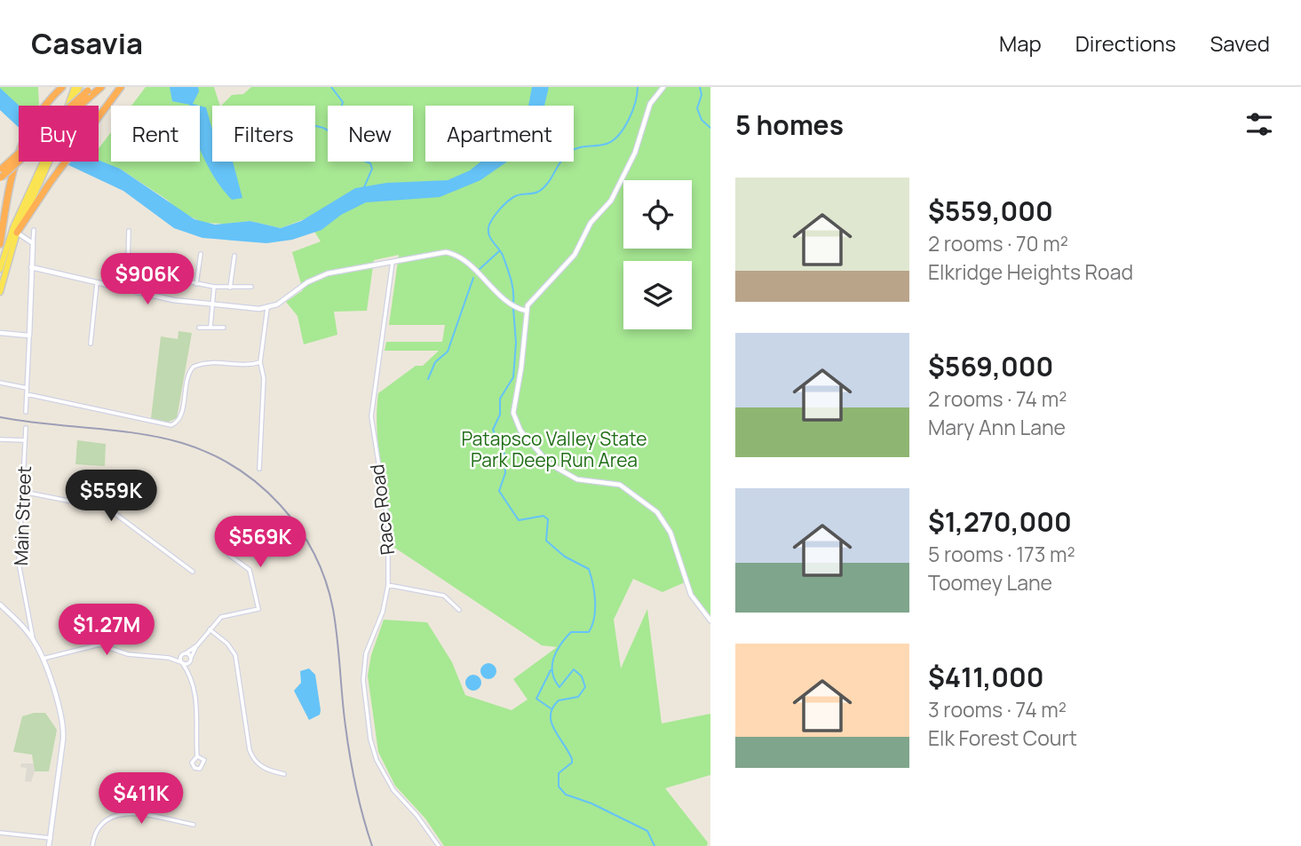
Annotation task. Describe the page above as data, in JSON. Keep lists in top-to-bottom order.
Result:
{
  "streets": {
    "street": ["Race Road", "Main Street"]
  },
  "parks": ["Patapsco Valley State Park Deep Run Area"],
  "page": {
    "header": "Casavia",
    "nav": ["Map", "Directions", "Saved"],
    "heading": "5 homes",
    "chip": [
      "Buy",
      "Rent",
      "Filters",
      "New",
      "Apartment"
    ],
    "list": [
      {
        "name": "$559,000",
        "note": "2 rooms · 70 m² · Elkridge Heights Road"
      },
      {
        "name": "$569,000",
        "note": "2 rooms · 74 m² · Mary Ann Lane"
      },
      {
        "name": "$1,270,000",
        "note": "5 rooms · 173 m² · Toomey Lane"
      },
      {
        "name": "$411,000",
        "note": "3 rooms · 74 m² · Elk Forest Court"
      }
    ],
    "price": [
      "$906K",
      "$559K",
      "$569K",
      "$1.27M",
      "$411K"
    ]
  }
}
